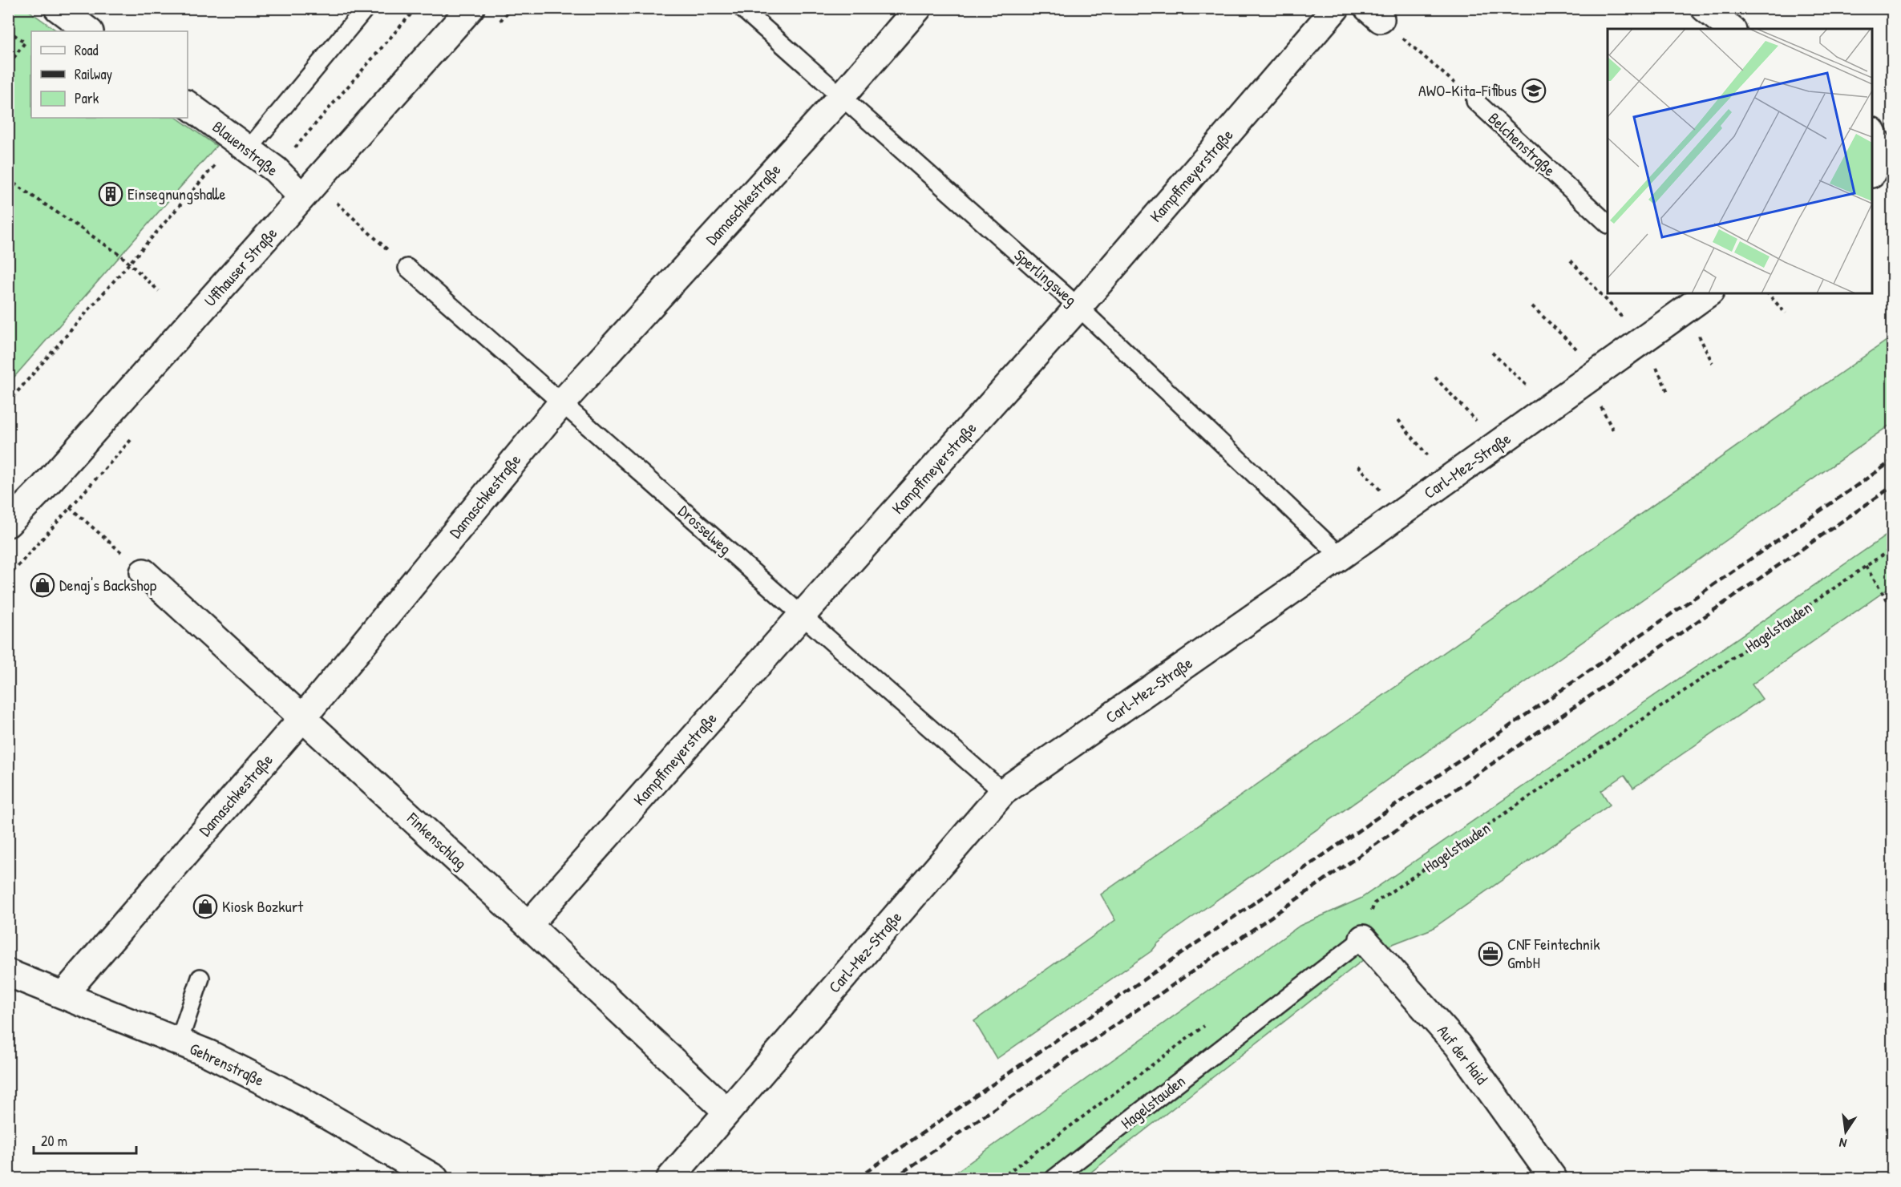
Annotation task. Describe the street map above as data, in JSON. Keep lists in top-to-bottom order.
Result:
{
  "streets": {
    "street": [
      "Blauenstraße",
      "Kampffmeyerstraße",
      "Damaschkestraße",
      "Uffhauser Straße",
      "Carl-Mez-Straße",
      "Finkenschlag",
      "Auf der Haid",
      "Gehrenstraße"
    ],
    "lane": [
      "Belchenstraße",
      "Sperlingsweg",
      "Drosselweg",
      "Hagelstauden"
    ]
  },
  "crossings": [
    ["Blauenstraße", "Uffhauser Straße"],
    ["Kampffmeyerstraße", "Sperlingsweg"],
    ["Kampffmeyerstraße", "Drosselweg"],
    ["Kampffmeyerstraße", "Finkenschlag"],
    ["Damaschkestraße", "Sperlingsweg"],
    ["Damaschkestraße", "Drosselweg"],
    ["Damaschkestraße", "Finkenschlag"],
    ["Damaschkestraße", "Gehrenstraße"],
    ["Sperlingsweg", "Carl-Mez-Straße"],
    ["Carl-Mez-Straße", "Drosselweg"],
    ["Carl-Mez-Straße", "Finkenschlag"],
    ["Hagelstauden", "Auf der Haid"]
  ],
  "places": {
    "school or university": ["AWO-Kita-Fifibus"],
    "building": ["Einsegnungshalle"],
    "shop": ["Denaj's Backshop", "Kiosk Bozkurt"],
    "office": ["CNF Feintechnik GmbH"]
  },
  "legend": ["Road", "Railway", "Park"],
  "scale_bar": "20 m",
  "north": "bottom"
}
